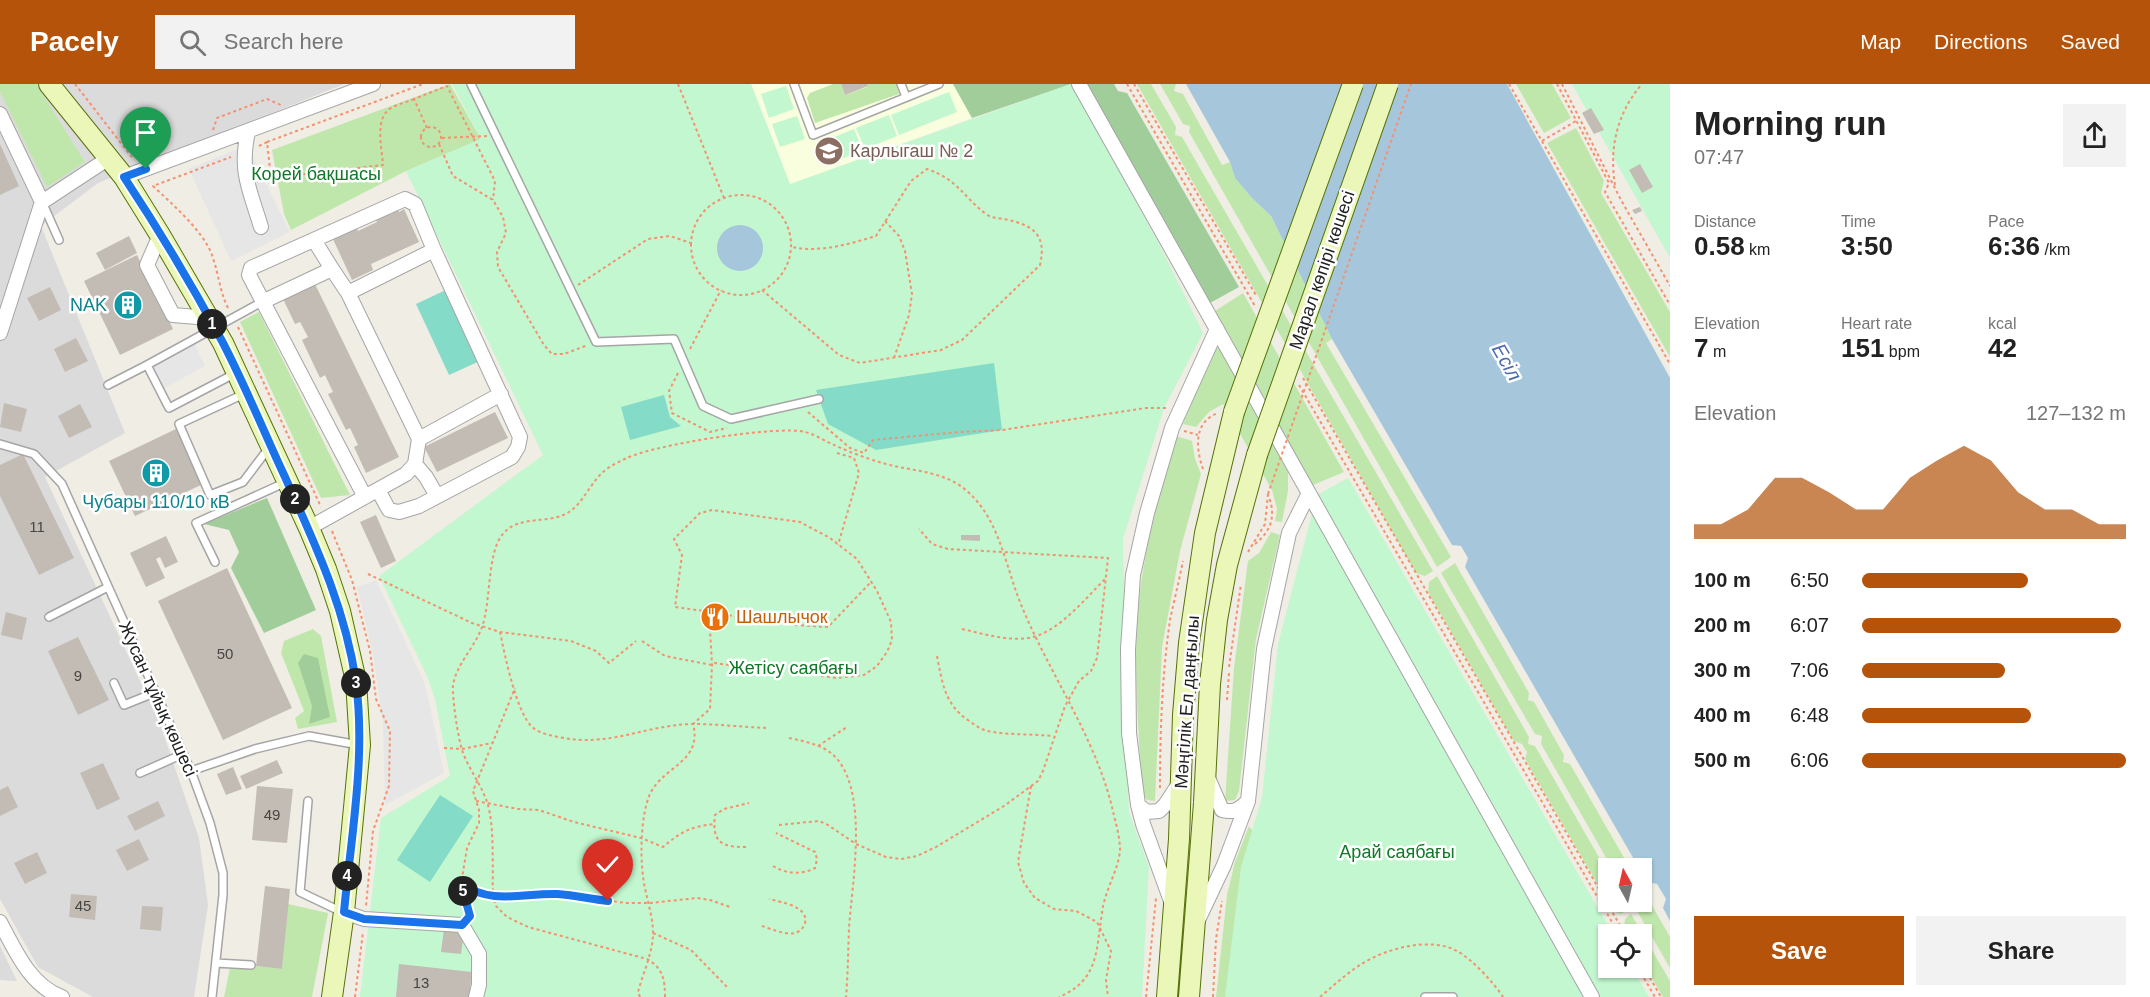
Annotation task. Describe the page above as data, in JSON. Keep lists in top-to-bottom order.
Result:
{
  "streets": {
    "main road": ["Марал көпірі көшесі", "Мәңгілік Ел даңғылы"],
    "lane": ["Жусан тұйық көшесі"]
  },
  "crossings": [
    ["Марал көпірі көшесі", "Мәңгілік Ел даңғылы"]
  ],
  "water": ["Есіл"],
  "parks": ["Корей бақшасы", "Жетісу саябағы", "Арай саябағы"],
  "places": {
    "school or university": ["Карлыгаш № 2"],
    "building": ["NAK", "Чубары 110/10 кВ"],
    "restaurant": ["Шашлычок"]
  },
  "house_numbers": [
    "11",
    "50",
    "9",
    "49",
    "45",
    "13"
  ],
  "north": "top",
  "page": {
    "header": "Pacely",
    "search": "Search here",
    "nav": ["Map", "Directions", "Saved"],
    "heading": ["Morning run", "07:47"],
    "stats": [
      ["Distance", "0.58 km"],
      ["Time", "3:50"],
      ["Pace", "6:36 /km"],
      ["Elevation", "7 m"],
      ["Heart rate", "151 bpm"],
      ["kcal", "42"]
    ],
    "pins": [
      "1",
      "2",
      "3",
      "4",
      "5"
    ],
    "chart": ["Elevation", "127–132 m"],
    "list": [
      {
        "name": "100 m",
        "note": "6:50"
      },
      {
        "name": "200 m",
        "note": "6:07"
      },
      {
        "name": "300 m",
        "note": "7:06"
      },
      {
        "name": "400 m",
        "note": "6:48"
      },
      {
        "name": "500 m",
        "note": "6:06"
      }
    ],
    "buttons": ["Save", "Share"]
  }
}
